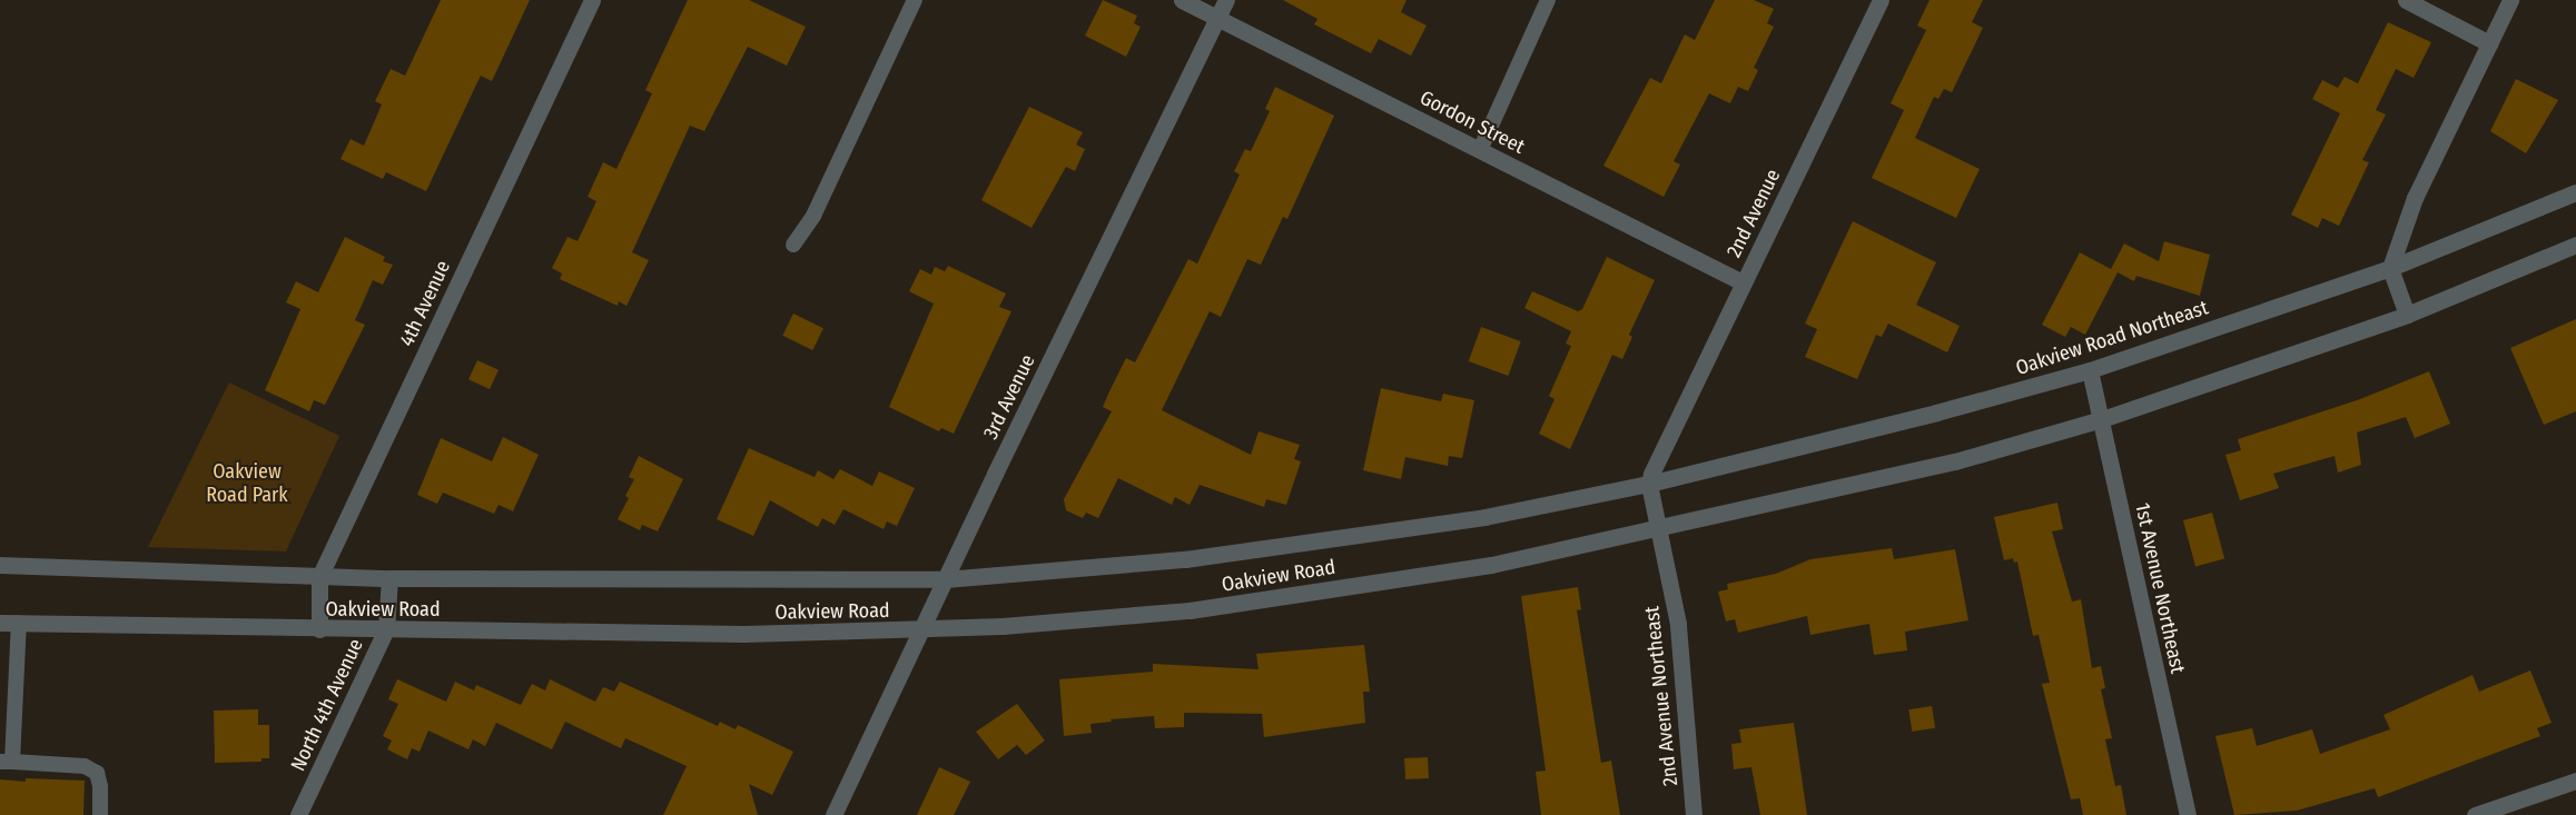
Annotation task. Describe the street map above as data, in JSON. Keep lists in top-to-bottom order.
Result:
{
  "streets": {
    "street": [
      "Gordon Street",
      "2nd Avenue",
      "4th Avenue",
      "Oakview Road Northeast",
      "3rd Avenue",
      "Oakview Road",
      "1st Avenue Northeast",
      "2nd Avenue Northeast",
      "North 4th Avenue"
    ]
  },
  "crossings": [
    ["Gordon Street", "2nd Avenue"],
    ["Gordon Street", "3rd Avenue"],
    ["2nd Avenue", "Oakview Road Northeast"],
    ["2nd Avenue", "Oakview Road"],
    ["2nd Avenue", "2nd Avenue Northeast"],
    ["4th Avenue", "Oakview Road"],
    ["Oakview Road Northeast", "Oakview Road"],
    ["Oakview Road Northeast", "1st Avenue Northeast"],
    ["Oakview Road Northeast", "2nd Avenue Northeast"],
    ["3rd Avenue", "Oakview Road"],
    ["Oakview Road", "2nd Avenue Northeast"],
    ["Oakview Road", "North 4th Avenue"]
  ],
  "parks": ["Oakview Road Park"]
}
